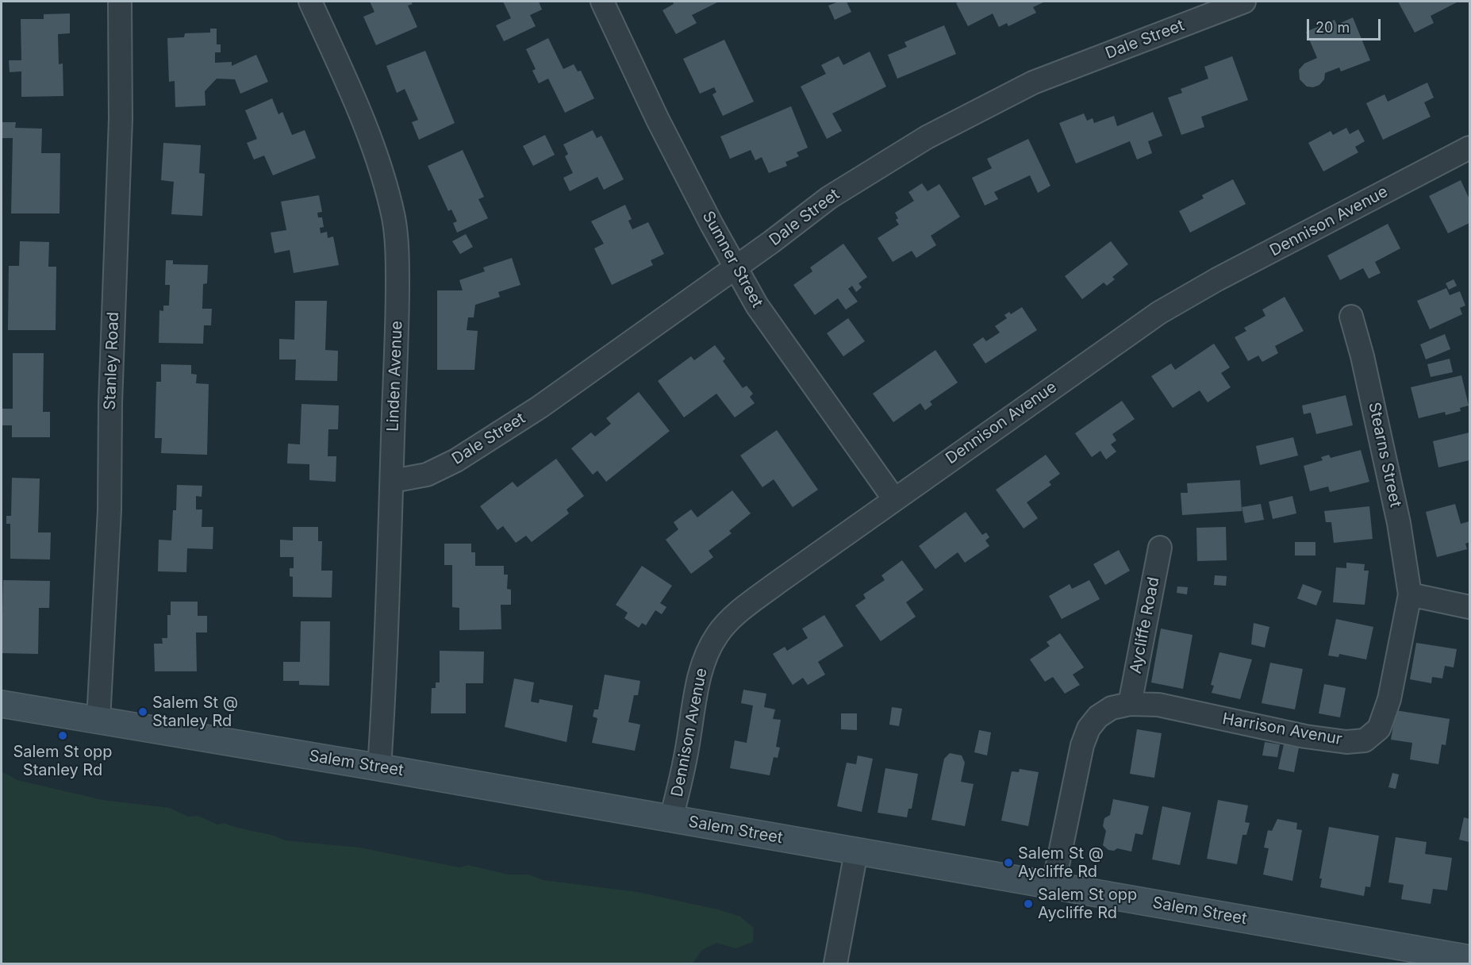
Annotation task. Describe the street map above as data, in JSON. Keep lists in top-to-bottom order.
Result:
{
  "streets": {
    "main road": ["Salem Street"],
    "street": [
      "Dale Street",
      "Dennison Avenue",
      "Sumner Street",
      "Stanley Road",
      "Linden Avenue",
      "Stearns Street",
      "Aycliffe Road",
      "Harrison Avenur"
    ]
  },
  "crossings": [
    ["Dale Street", "Sumner Street"],
    ["Dale Street", "Linden Avenue"],
    ["Dennison Avenue", "Sumner Street"],
    ["Dennison Avenue", "Salem Street"],
    ["Stanley Road", "Salem Street"],
    ["Linden Avenue", "Salem Street"],
    ["Stearns Street", "Harrison Avenur"],
    ["Aycliffe Road", "Harrison Avenur"],
    ["Harrison Avenur", "Salem Street"]
  ],
  "places": [
    "Salem St @ Stanley Rd",
    "Salem St opp Stanley Rd",
    "Salem St @ Aycliffe Rd",
    "Salem St opp Aycliffe Rd"
  ],
  "scale_bar": "20 m"
}
